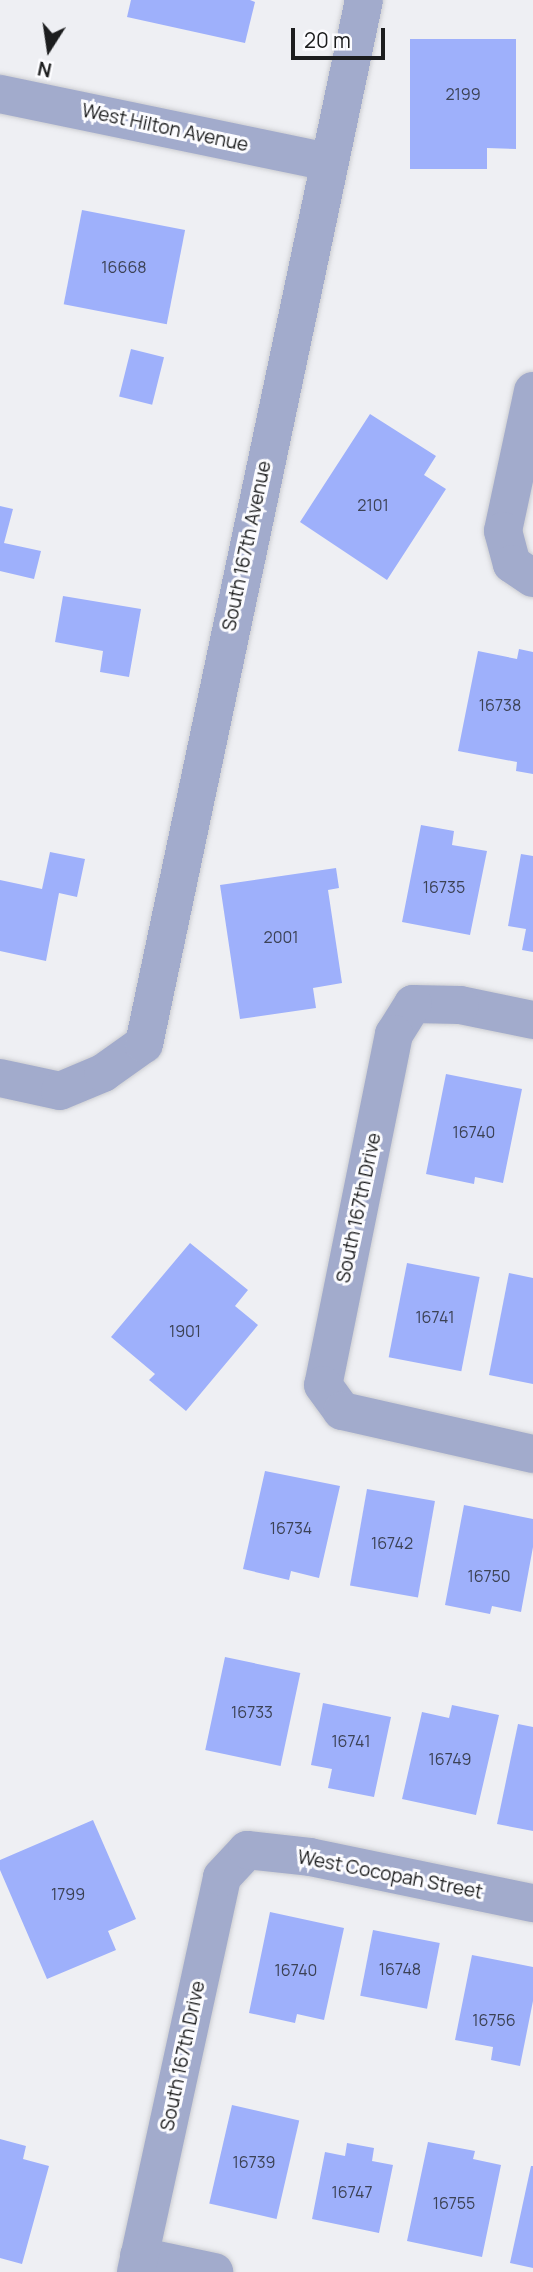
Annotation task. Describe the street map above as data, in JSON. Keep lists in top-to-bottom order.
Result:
{
  "streets": {
    "street": [
      "West Hilton Avenue",
      "South 167th Avenue",
      "South 167th Drive",
      "West Cocopah Street"
    ]
  },
  "crossings": [
    ["West Hilton Avenue", "South 167th Avenue"],
    ["South 167th Drive", "West Cocopah Street"]
  ],
  "house_numbers": [
    "2199",
    "16668",
    "2101",
    "16738",
    "16735",
    "2001",
    "16740",
    "16741",
    "1901",
    "16734",
    "16742",
    "16750",
    "16733",
    "16741",
    "16749",
    "1799",
    "16748",
    "16740",
    "16756",
    "16739",
    "16747",
    "16755"
  ],
  "scale_bar": "20 m",
  "north": "bottom"
}
